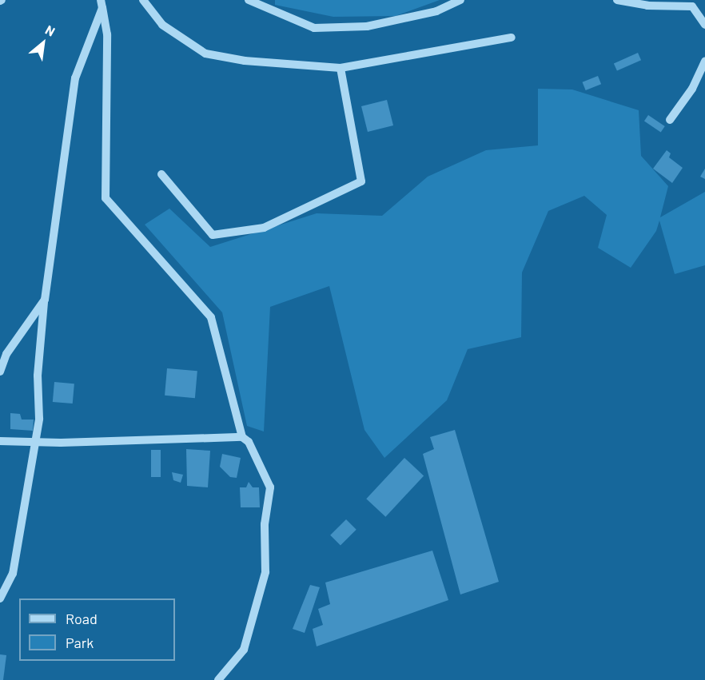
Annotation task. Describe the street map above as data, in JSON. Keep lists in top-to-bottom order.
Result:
{
  "legend": ["Road", "Park"],
  "north": "top right"
}
